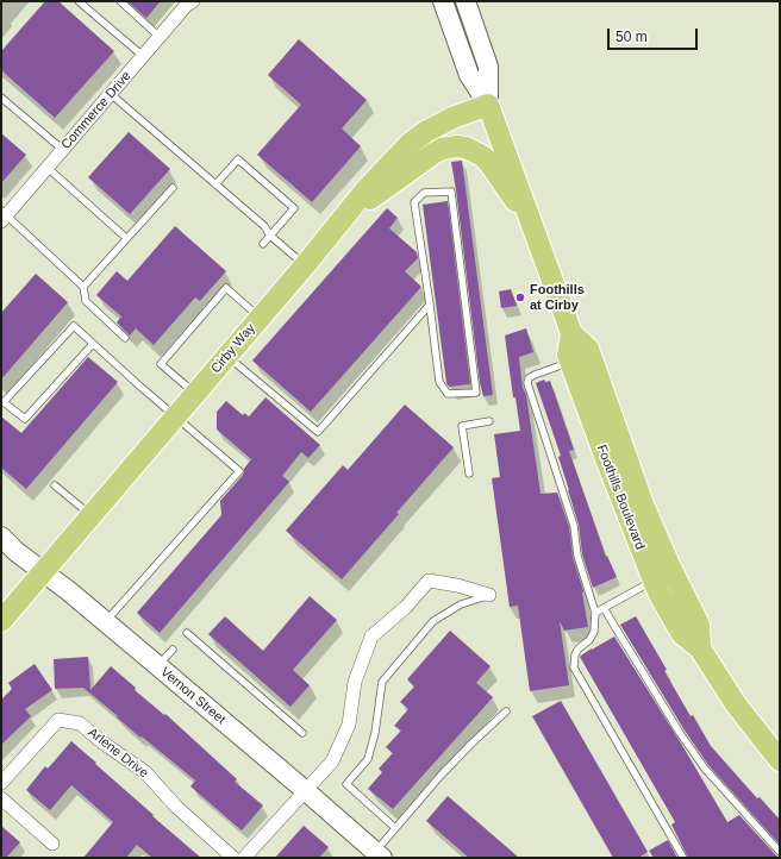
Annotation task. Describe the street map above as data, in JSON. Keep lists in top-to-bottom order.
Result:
{
  "streets": {
    "main road": ["Cirby Way", "Foothills Boulevard", "Vernon Street"],
    "street": ["Commerce Drive", "Arlene Drive"]
  },
  "crossings": [
    ["Cirby Way", "Foothills Boulevard"],
    ["Cirby Way", "Vernon Street"]
  ],
  "places": ["Foothills at Cirby"],
  "scale_bar": "50 m"
}
